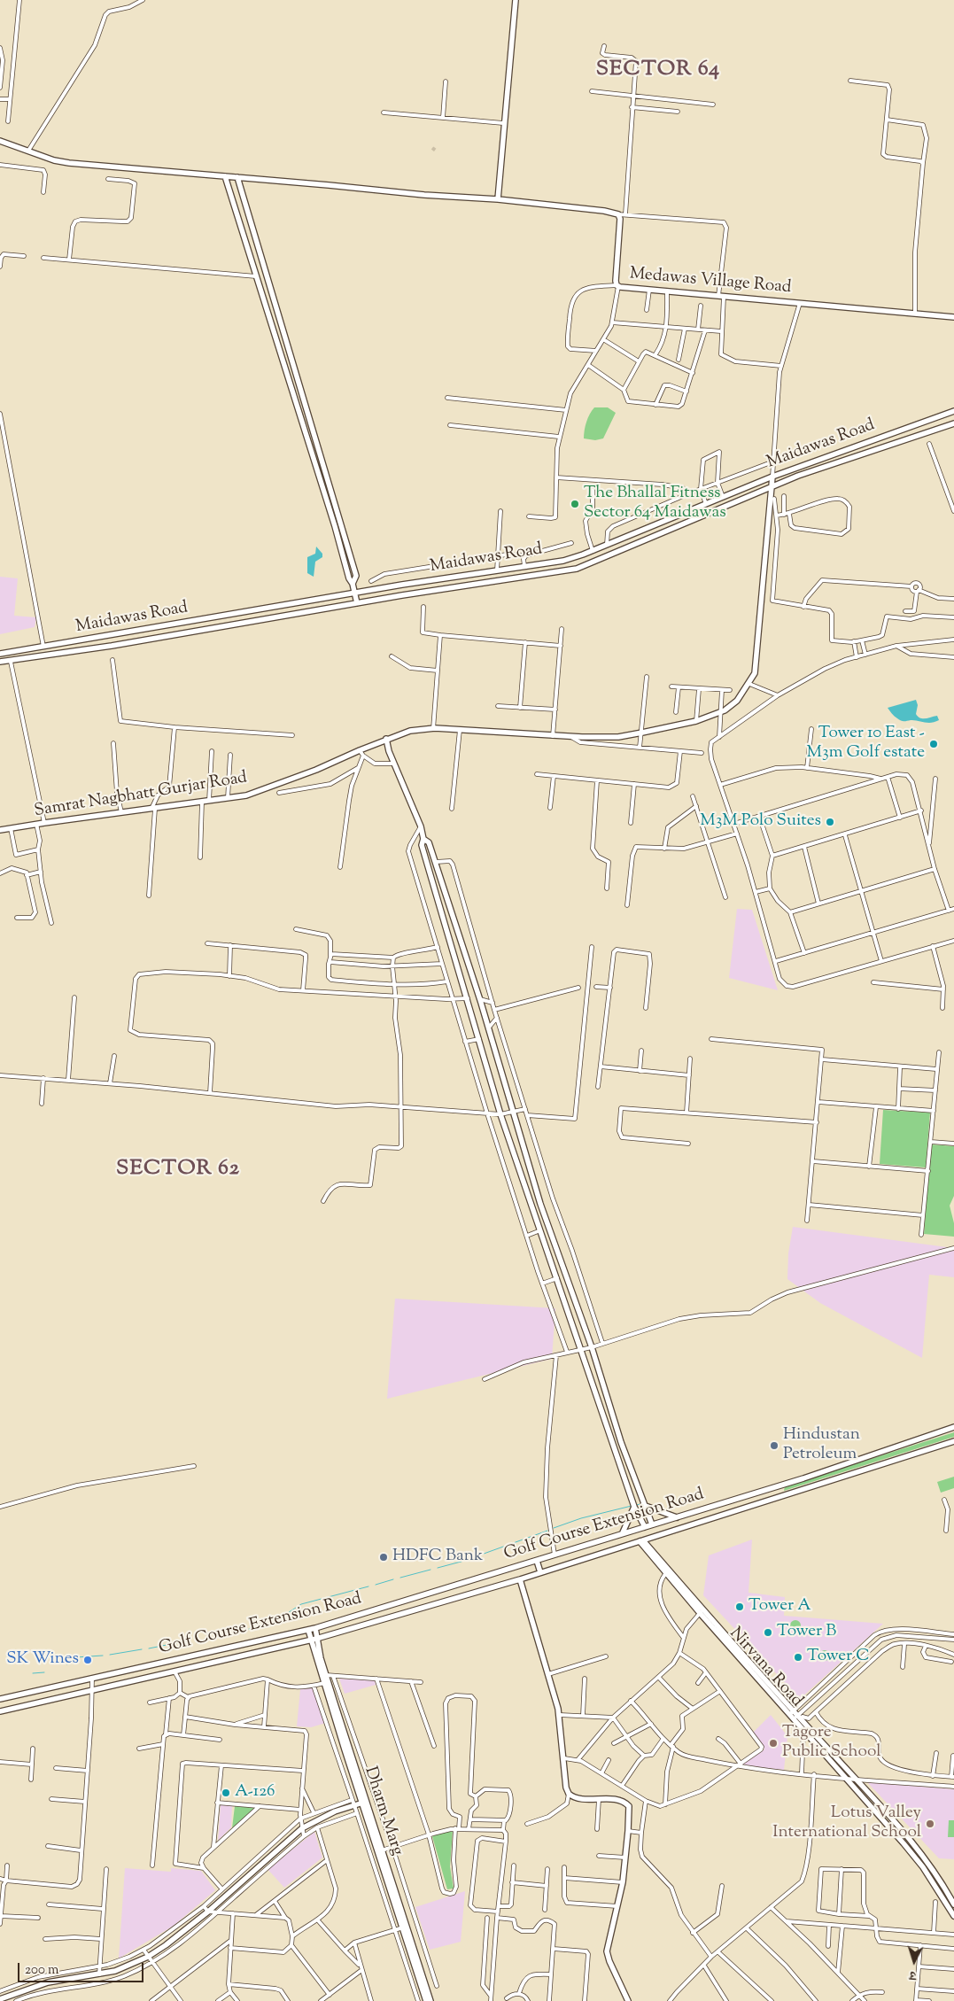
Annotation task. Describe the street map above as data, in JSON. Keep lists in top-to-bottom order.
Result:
{
  "streets": {
    "street": [
      "Medawas Village Road",
      "Maidawas Road",
      "Samrat Nagbhatt Gurjar Road",
      "Golf Course Extension Road",
      "Nirvana Road",
      "Dharm Marg"
    ]
  },
  "crossings": [
    ["Maidawas Road", "Samrat Nagbhatt Gurjar Road"],
    ["Golf Course Extension Road", "Nirvana Road"],
    ["Golf Course Extension Road", "Dharm Marg"]
  ],
  "districts": ["SECTOR 64", "SECTOR 62"],
  "places": [
    "The Bhallal Fitness Sector 64 Maidawas",
    "Tower 10 East - M3m Golf estate",
    "M3M Polo Suites",
    "Hindustan Petroleum",
    "HDFC Bank",
    "Tower A",
    "Tower B",
    "Tower C",
    "SK Wines",
    "Tagore Public School",
    "A-126",
    "Lotus Valley International School"
  ],
  "scale_bar": "200 m",
  "north": "bottom"
}
